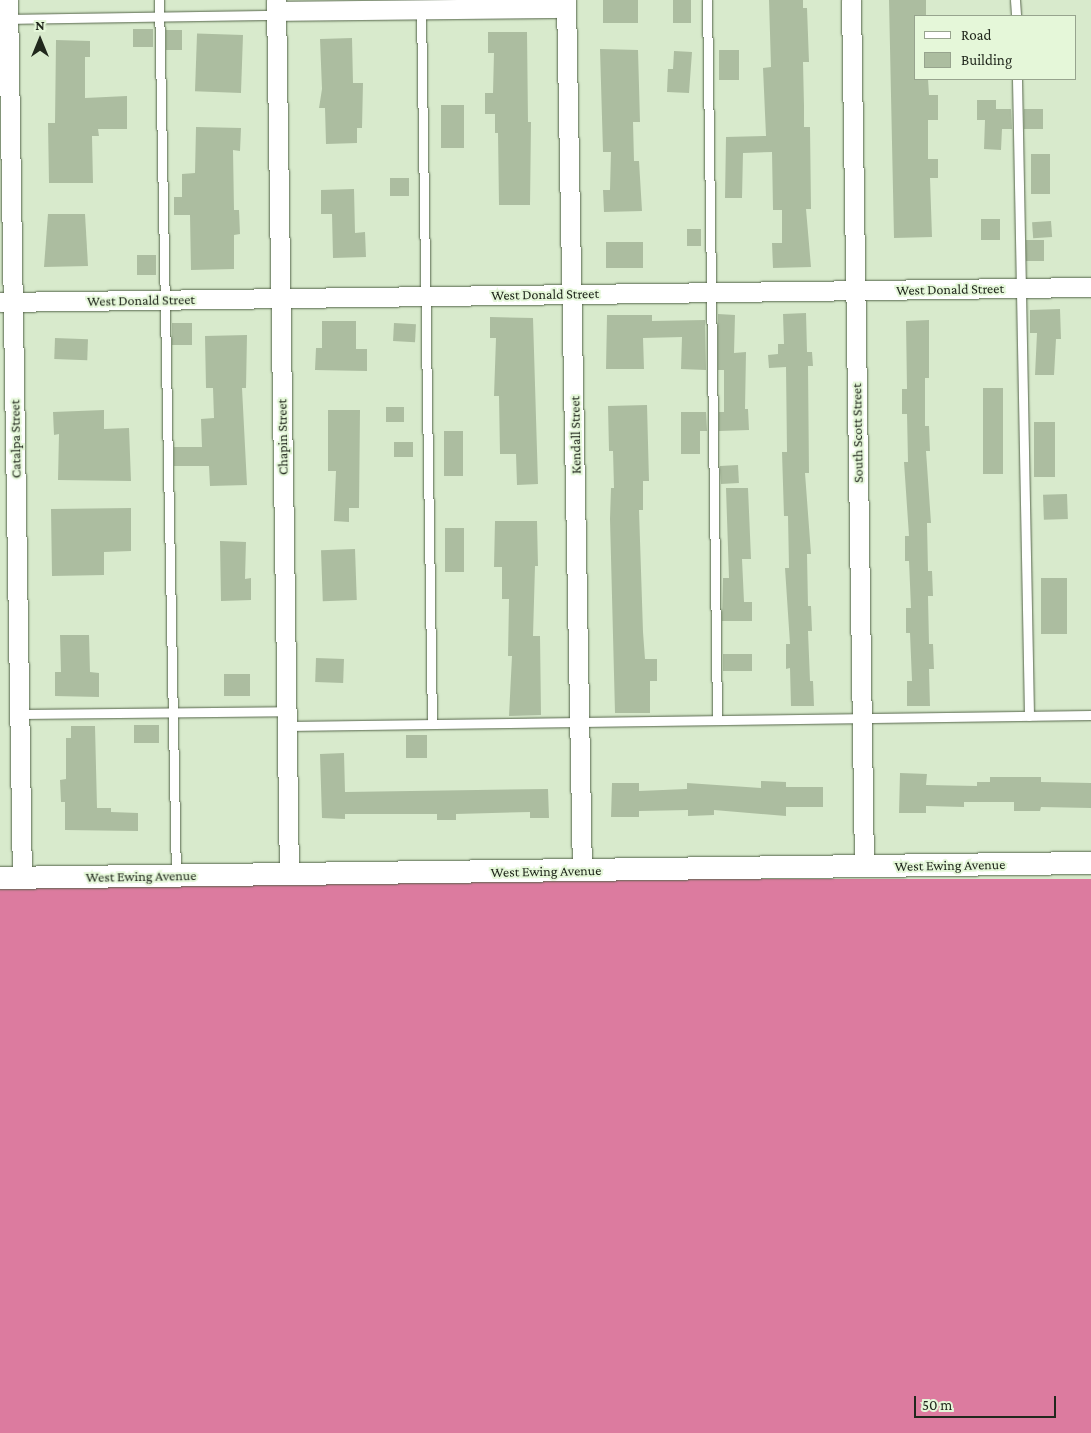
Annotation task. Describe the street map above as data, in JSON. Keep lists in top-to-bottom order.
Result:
{
  "streets": {
    "street": [
      "West Donald Street",
      "South Scott Street",
      "Kendall Street",
      "Chapin Street",
      "Catalpa Street",
      "West Ewing Avenue"
    ]
  },
  "crossings": [
    ["West Donald Street", "South Scott Street"],
    ["West Donald Street", "Kendall Street"],
    ["West Donald Street", "Chapin Street"],
    ["West Donald Street", "Catalpa Street"],
    ["South Scott Street", "West Ewing Avenue"],
    ["Kendall Street", "West Ewing Avenue"],
    ["Chapin Street", "West Ewing Avenue"],
    ["Catalpa Street", "West Ewing Avenue"]
  ],
  "legend": ["Road", "Building"],
  "scale_bar": "50 m",
  "north": "top"
}
